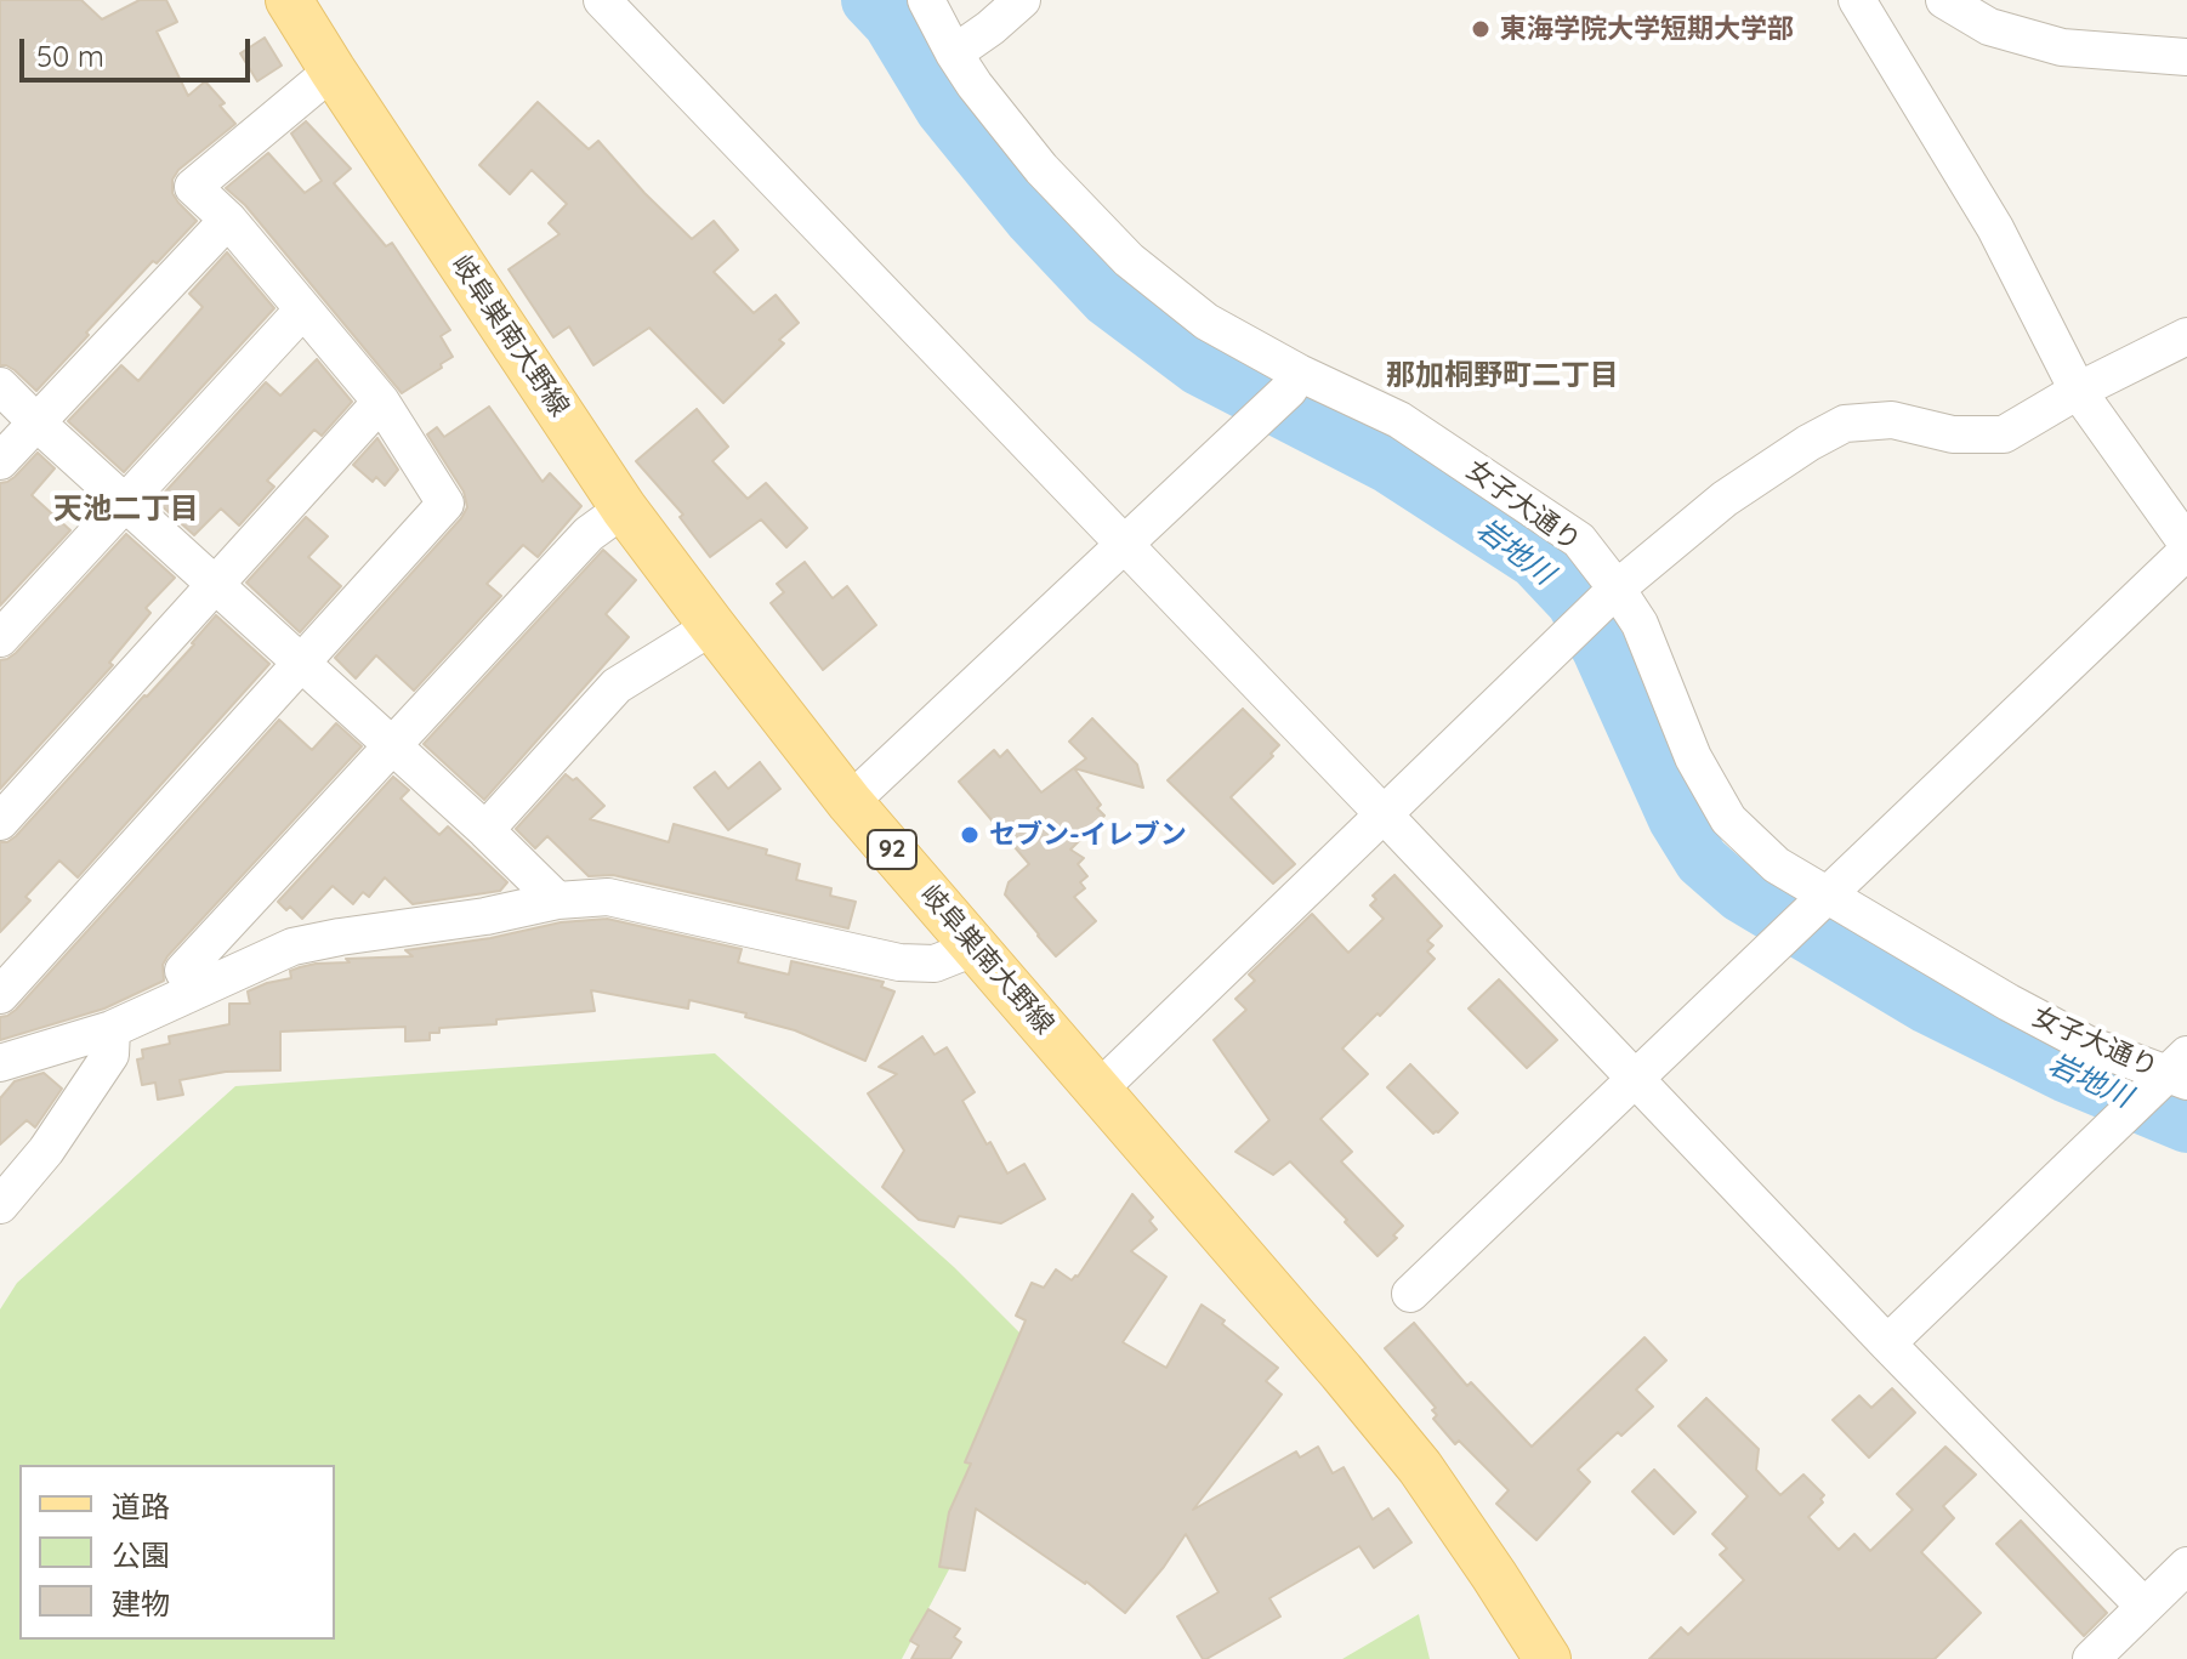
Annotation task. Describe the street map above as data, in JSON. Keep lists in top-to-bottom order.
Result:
{
  "streets": {
    "main road": ["岐阜巣南大野線", "92"],
    "street": ["女子大通り"]
  },
  "districts": ["那加桐野町二丁目", "天池二丁目"],
  "water": ["岩地川"],
  "places": ["東海学院大学短期大学部", "セブン-イレブン"],
  "legend": ["道路", "公園", "建物"],
  "scale_bar": "50 m"
}
